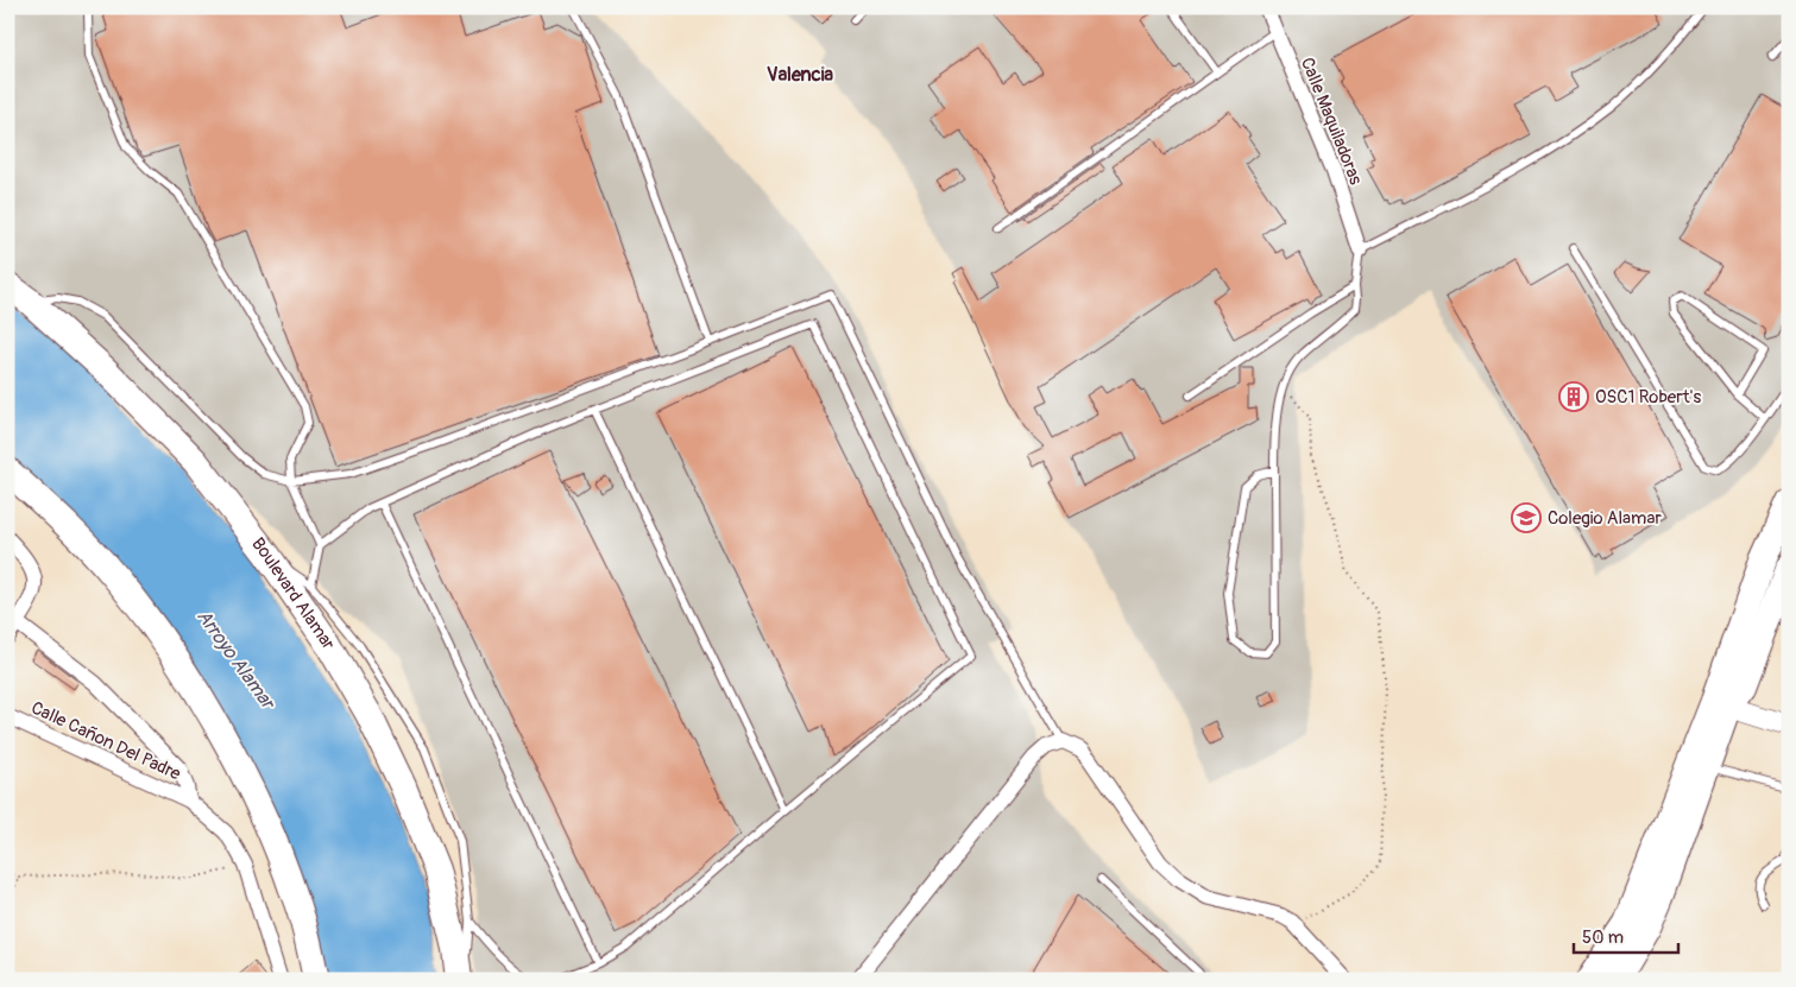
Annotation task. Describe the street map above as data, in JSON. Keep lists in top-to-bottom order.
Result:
{
  "streets": {
    "highway": ["Boulevard Alamar"],
    "street": ["Calle Maquiladoras", "Calle Cañon Del Padre"]
  },
  "districts": ["Valencia"],
  "water": ["Arroyo Alamar"],
  "places": {
    "building": ["OSC1 Robert's"],
    "school or university": ["Colegio Alamar"]
  },
  "scale_bar": "50 m"
}
